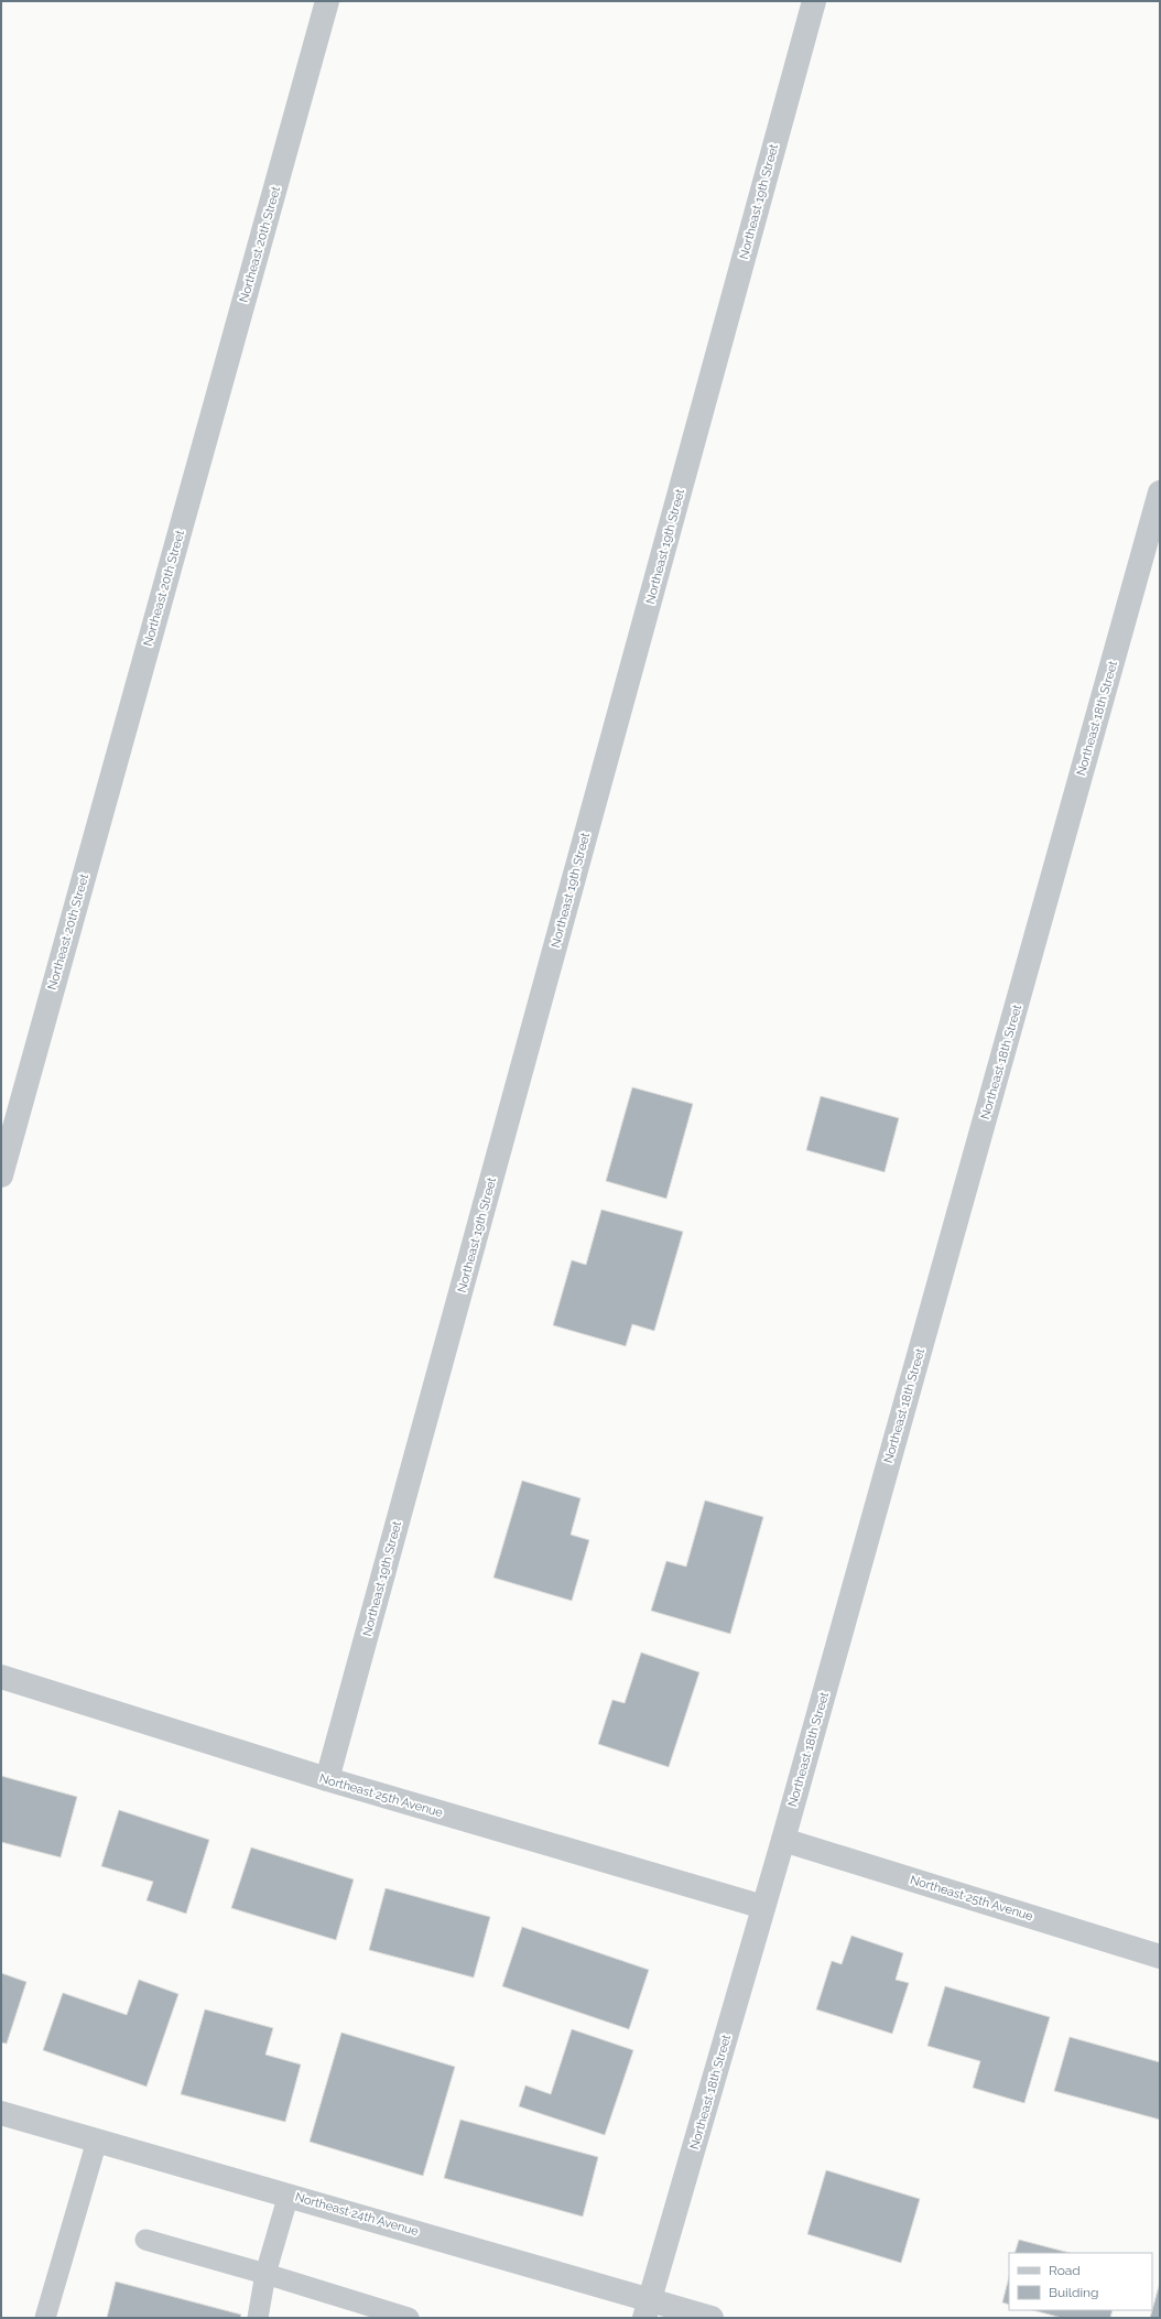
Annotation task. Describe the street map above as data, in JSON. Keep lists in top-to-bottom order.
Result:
{
  "streets": {
    "street": [
      "Northeast 19th Street",
      "Northeast 20th Street",
      "Northeast 18th Street",
      "Northeast 25th Avenue",
      "Northeast 24th Avenue"
    ]
  },
  "crossings": [
    ["Northeast 19th Street", "Northeast 25th Avenue"],
    ["Northeast 18th Street", "Northeast 25th Avenue"],
    ["Northeast 18th Street", "Northeast 24th Avenue"]
  ],
  "legend": ["Road", "Building"]
}
